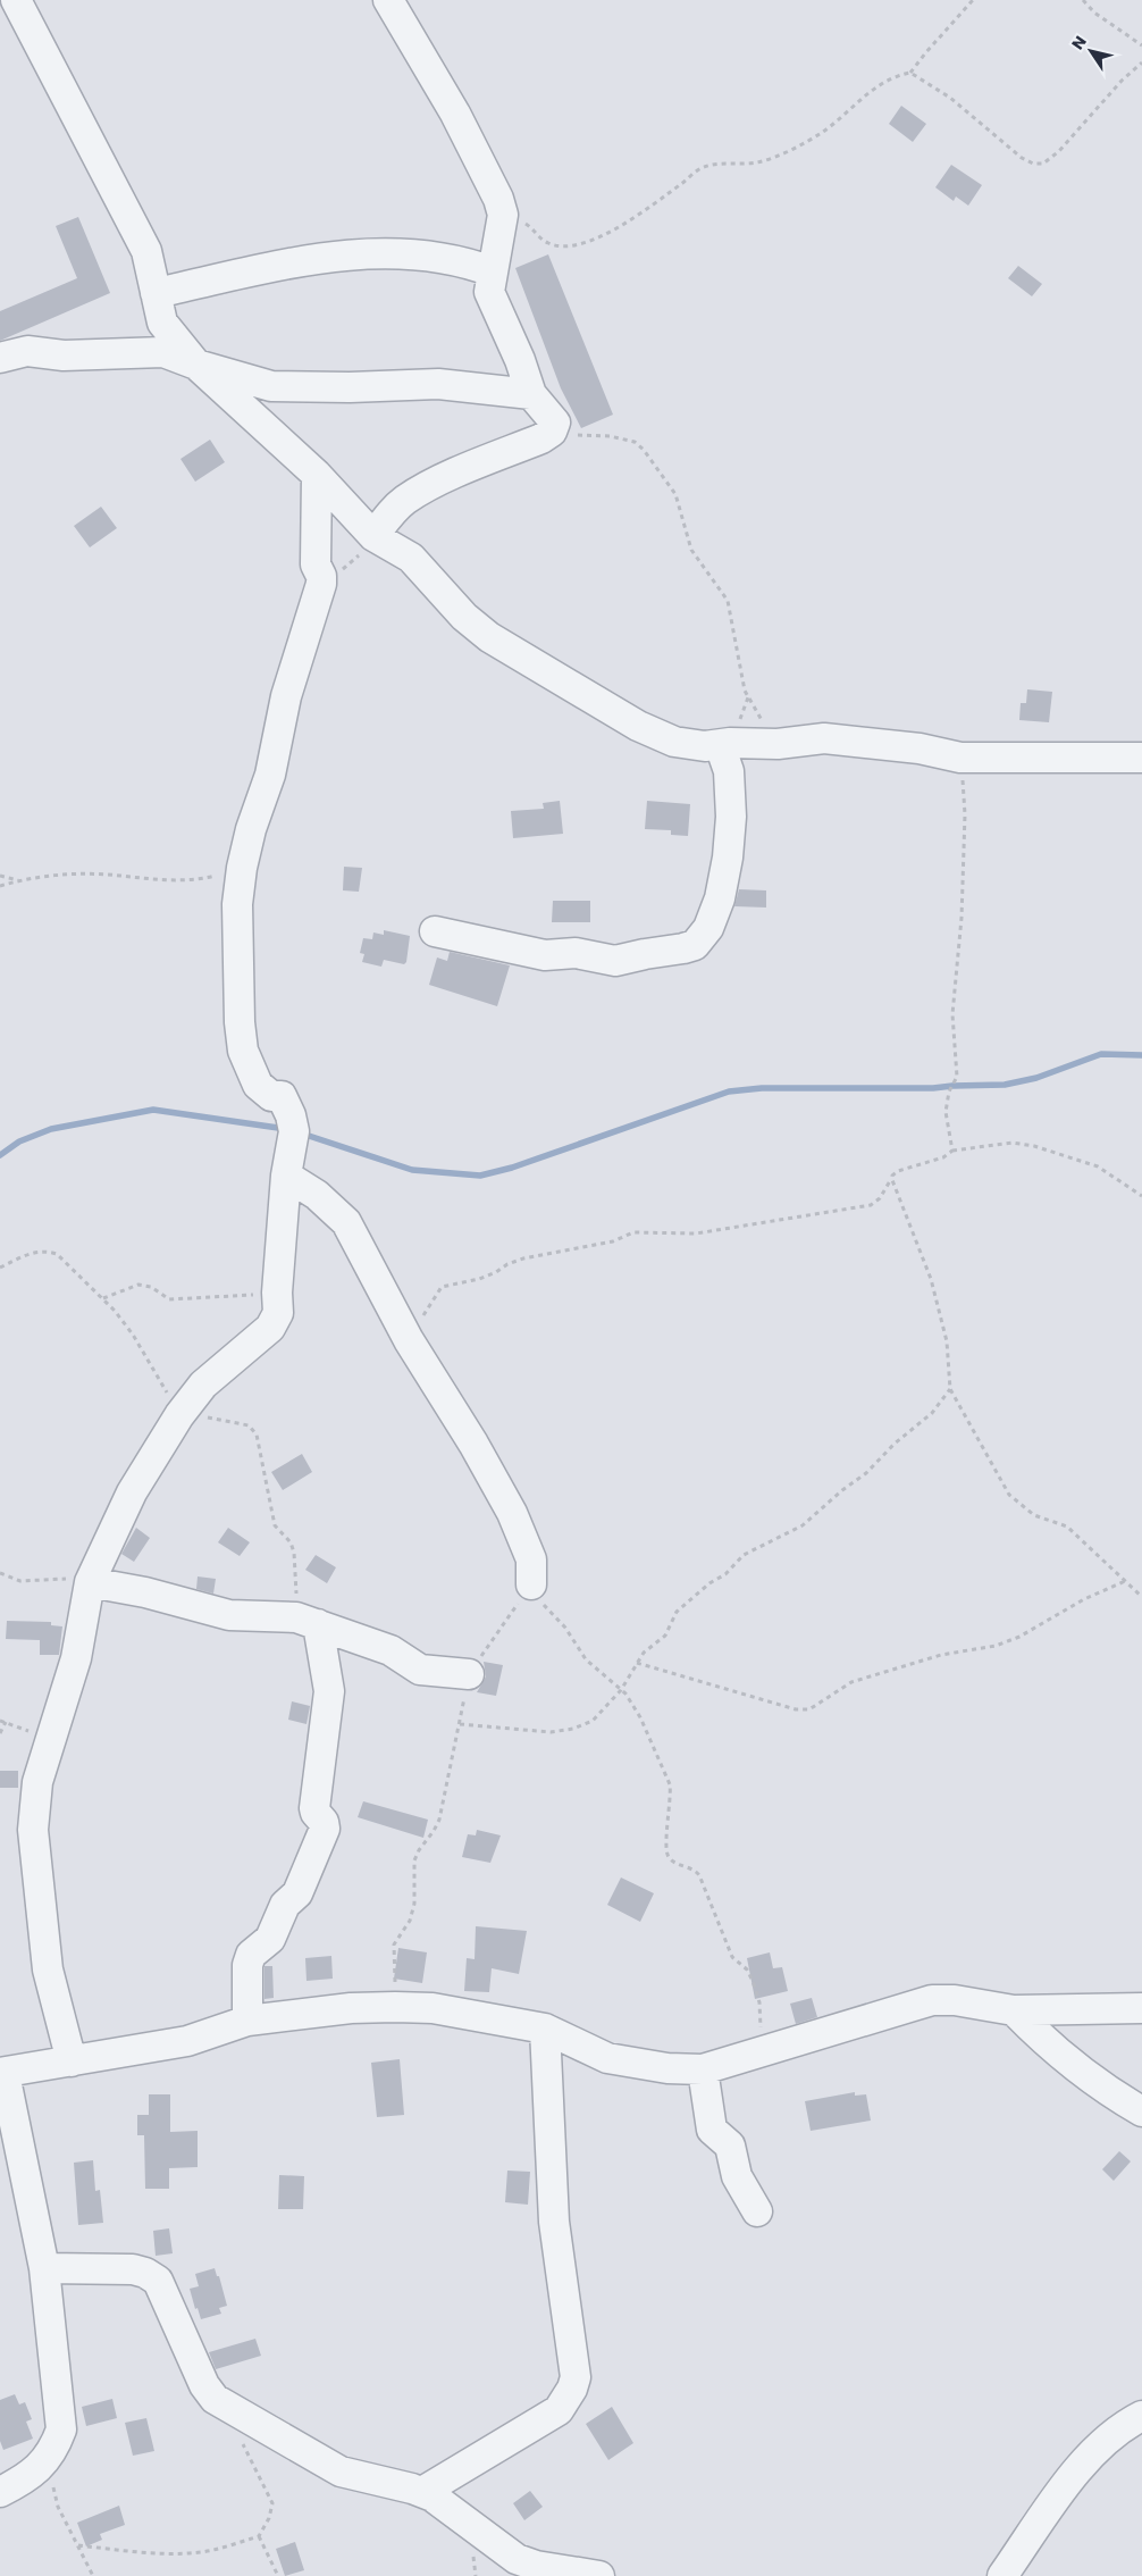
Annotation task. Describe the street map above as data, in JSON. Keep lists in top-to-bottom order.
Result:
{
  "north": "top left"
}
